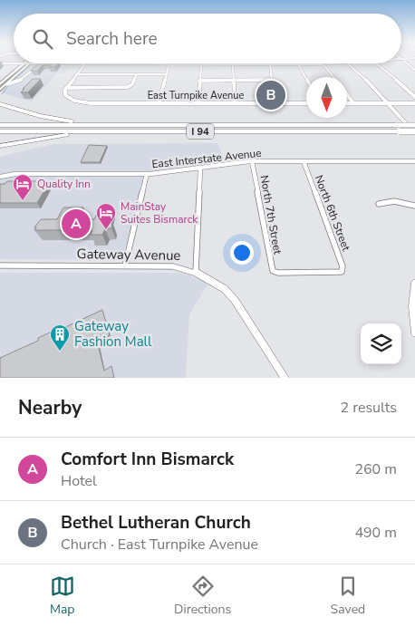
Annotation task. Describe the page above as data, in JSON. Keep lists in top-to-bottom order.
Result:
{
  "streets": {
    "highway": ["I 94"],
    "street": [
      "East Turnpike Avenue",
      "East Interstate Avenue",
      "North 6th Street",
      "North 7th Street",
      "Gateway Avenue"
    ]
  },
  "crossings": [
    ["East Interstate Avenue", "North 6th Street"],
    ["East Interstate Avenue", "North 7th Street"],
    ["North 6th Street", "North 7th Street"]
  ],
  "places": {
    "hotel": ["Quality Inn", "MainStay Suites Bismarck"],
    "building": ["Gateway Fashion Mall"]
  },
  "north": "bottom",
  "page": {
    "search": "Search here",
    "pins": ["B", "A"],
    "heading": ["Nearby", "2 results"],
    "list": [
      {
        "mark": "A",
        "name": "Comfort Inn Bismarck",
        "note": "Hotel",
        "value": "260 m"
      },
      {
        "mark": "B",
        "name": "Bethel Lutheran Church",
        "note": "Church · East Turnpike Avenue",
        "value": "490 m"
      }
    ],
    "nav": ["Map", "Directions", "Saved"]
  }
}
